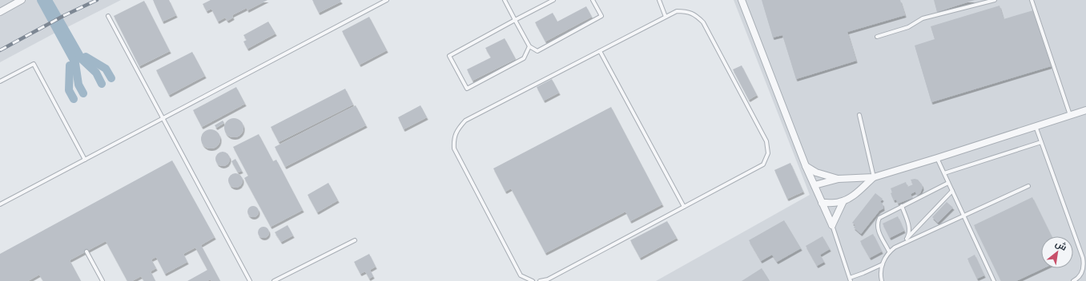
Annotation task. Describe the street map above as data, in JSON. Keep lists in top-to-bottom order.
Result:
{
  "north": "top right"
}
